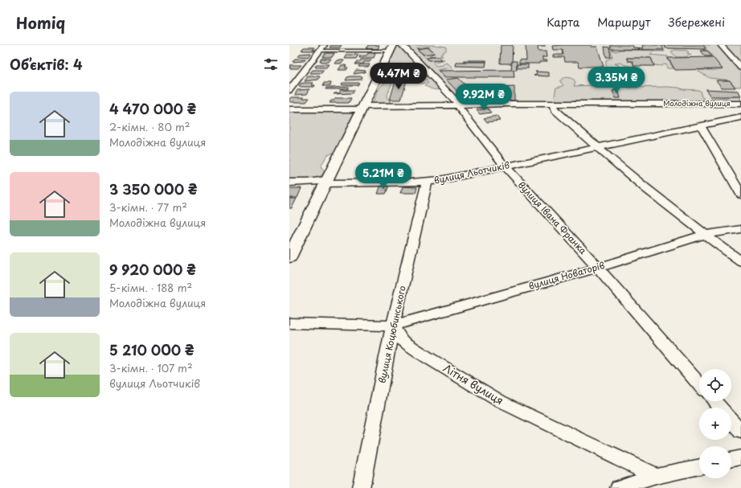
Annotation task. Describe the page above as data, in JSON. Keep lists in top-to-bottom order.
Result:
{
  "streets": {
    "street": [
      "Молодіжна вулиця",
      "вулиця Льотчиків",
      "вулиця Івана Франка",
      "вулиця Новаторів",
      "вулиця Коцюбинського",
      "Літня вулиця"
    ]
  },
  "crossings": [
    ["Молодіжна вулиця", "вулиця Івана Франка"],
    ["вулиця Льотчиків", "вулиця Івана Франка"],
    ["вулиця Льотчиків", "вулиця Коцюбинського"],
    ["вулиця Івана Франка", "вулиця Новаторів"],
    ["вулиця Новаторів", "вулиця Коцюбинського"],
    ["вулиця Новаторів", "Літня вулиця"],
    ["вулиця Коцюбинського", "Літня вулиця"]
  ],
  "page": {
    "header": "Homiq",
    "nav": ["Карта", "Маршрут", "Збережені"],
    "heading": "Об’єктів: 4",
    "price": [
      "4.47M ₴",
      "3.35M ₴",
      "9.92M ₴",
      "5.21M ₴"
    ],
    "list": [
      {
        "name": "4 470 000 ₴",
        "note": "2-кімн. · 80 m² · Молодіжна вулиця"
      },
      {
        "name": "3 350 000 ₴",
        "note": "3-кімн. · 77 m² · Молодіжна вулиця"
      },
      {
        "name": "9 920 000 ₴",
        "note": "5-кімн. · 188 m² · Молодіжна вулиця"
      },
      {
        "name": "5 210 000 ₴",
        "note": "3-кімн. · 107 m² · вулиця Льотчиків"
      }
    ],
    "map_buttons": ["+", "−"]
  }
}
